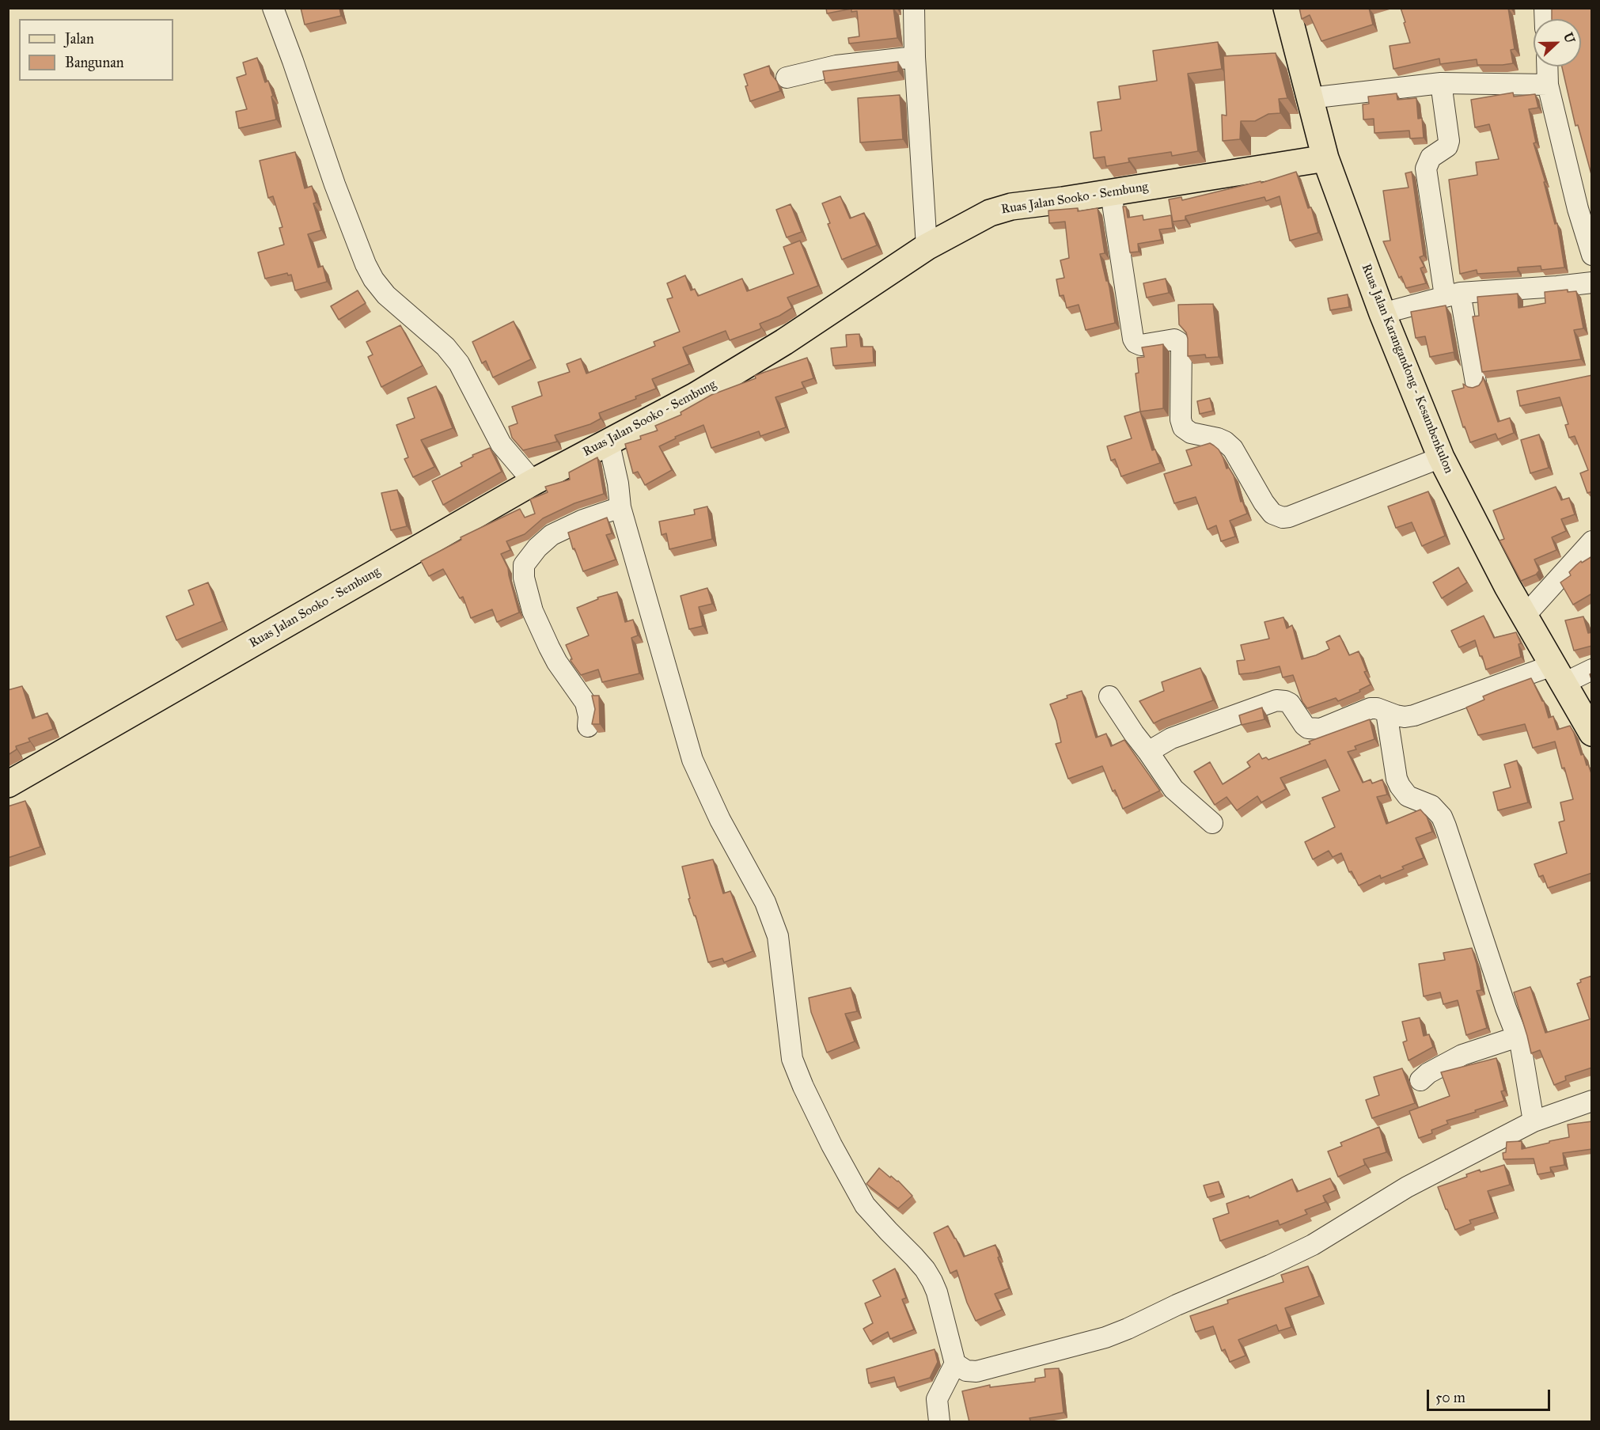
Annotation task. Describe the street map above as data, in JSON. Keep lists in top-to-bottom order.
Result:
{
  "streets": {
    "main road": ["Ruas Jalan Sooko - Sembung", "Ruas Jalan Karangandong - Kesambenkulon"]
  },
  "crossings": [
    ["Ruas Jalan Sooko - Sembung", "Ruas Jalan Karangandong - Kesambenkulon"]
  ],
  "legend": ["Jalan", "Bangunan"],
  "scale_bar": "50 m",
  "north": "right"
}
